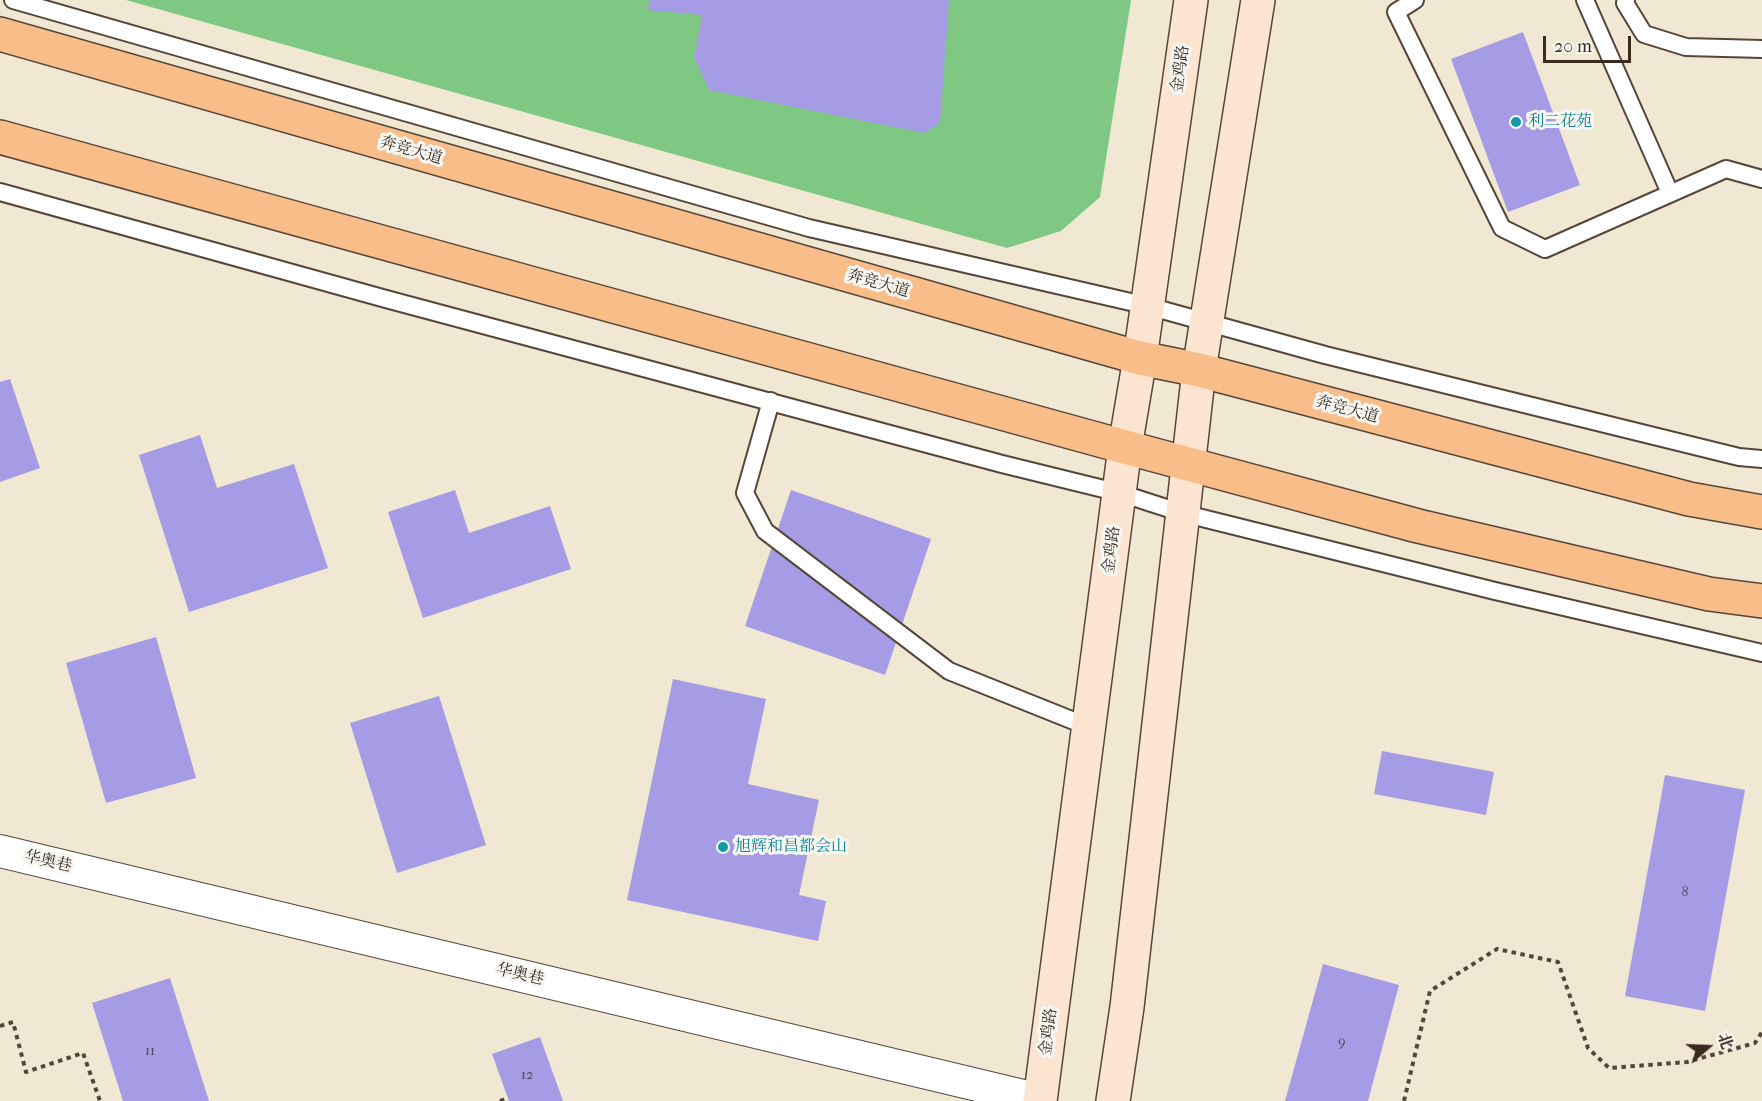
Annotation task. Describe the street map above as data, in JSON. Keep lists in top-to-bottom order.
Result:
{
  "streets": {
    "main road": ["金鸡路", "奔竞大道"],
    "street": ["华奥巷"]
  },
  "crossings": [
    ["金鸡路", "奔竞大道"],
    ["金鸡路", "华奥巷"]
  ],
  "places": ["利二花苑", "旭辉和昌都会山"],
  "house_numbers": [
    "8",
    "9",
    "11",
    "12"
  ],
  "scale_bar": "20 m",
  "north": "right"
}
